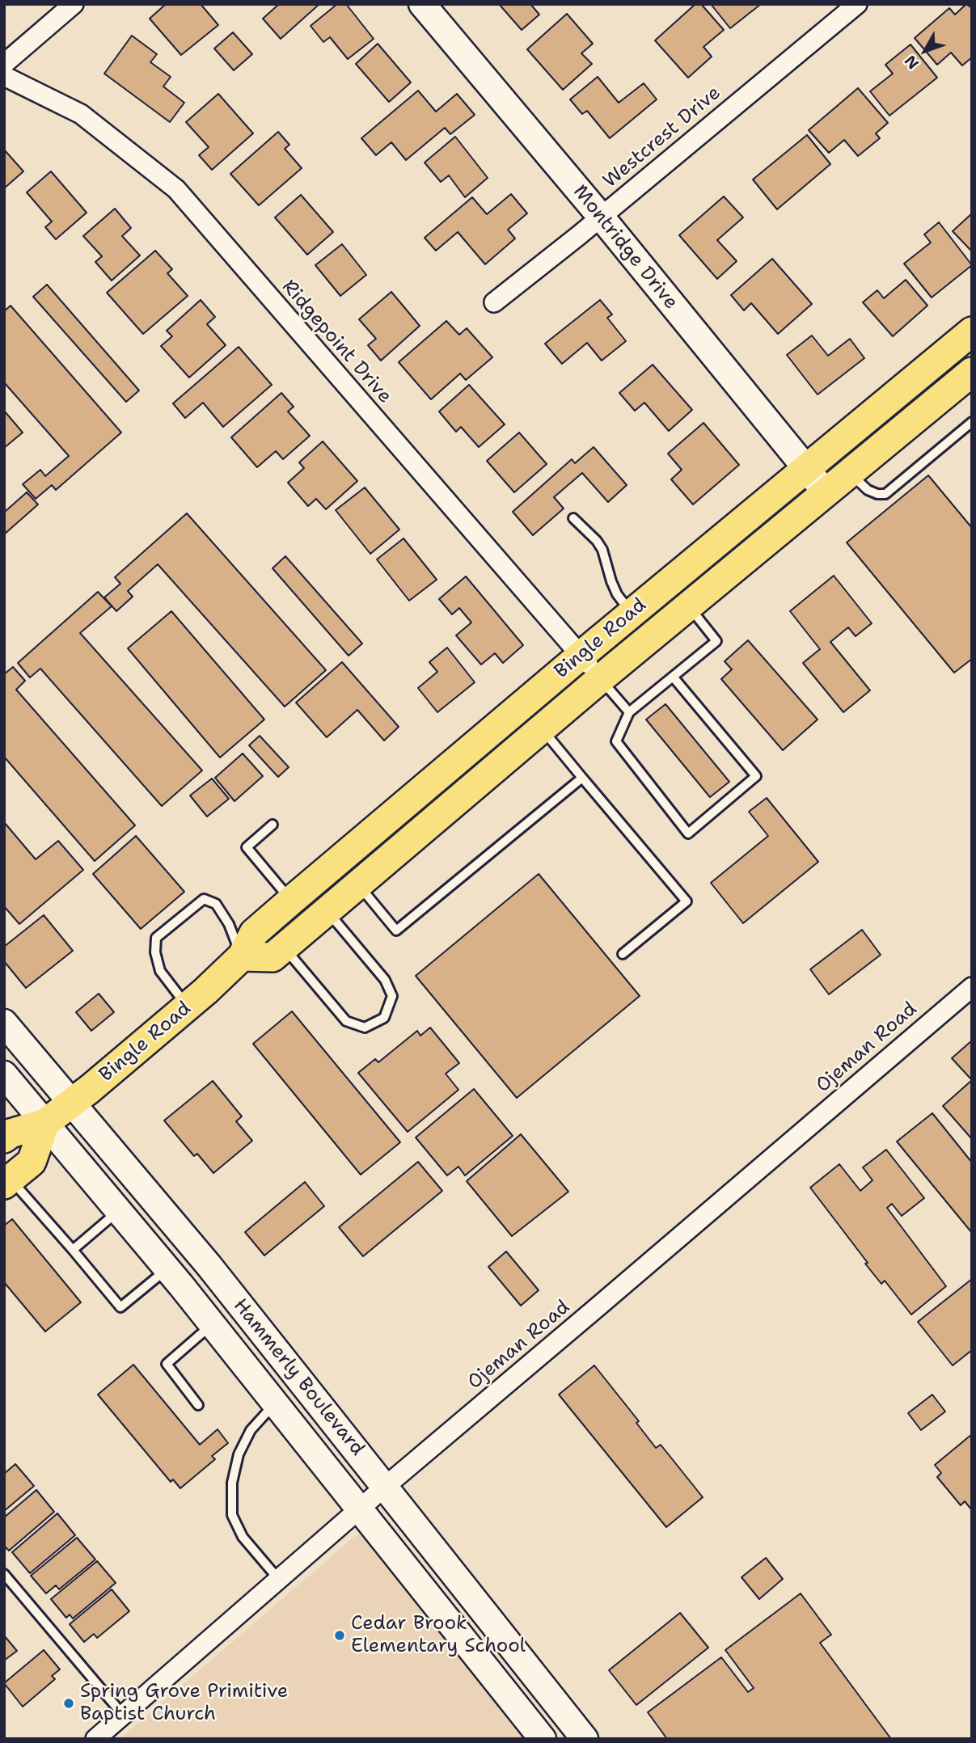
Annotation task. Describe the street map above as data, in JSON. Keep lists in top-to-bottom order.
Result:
{
  "streets": {
    "main road": ["Montridge Drive", "Bingle Road", "Hammerly Boulevard"],
    "street": ["Westcrest Drive", "Ridgepoint Drive", "Ojeman Road"]
  },
  "crossings": [
    ["Westcrest Drive", "Montridge Drive"],
    ["Montridge Drive", "Bingle Road"],
    ["Ridgepoint Drive", "Bingle Road"],
    ["Bingle Road", "Hammerly Boulevard"],
    ["Ojeman Road", "Hammerly Boulevard"]
  ],
  "places": ["Cedar Brook Elementary School", "Spring Grove Primitive Baptist Church"],
  "north": "bottom left"
}
